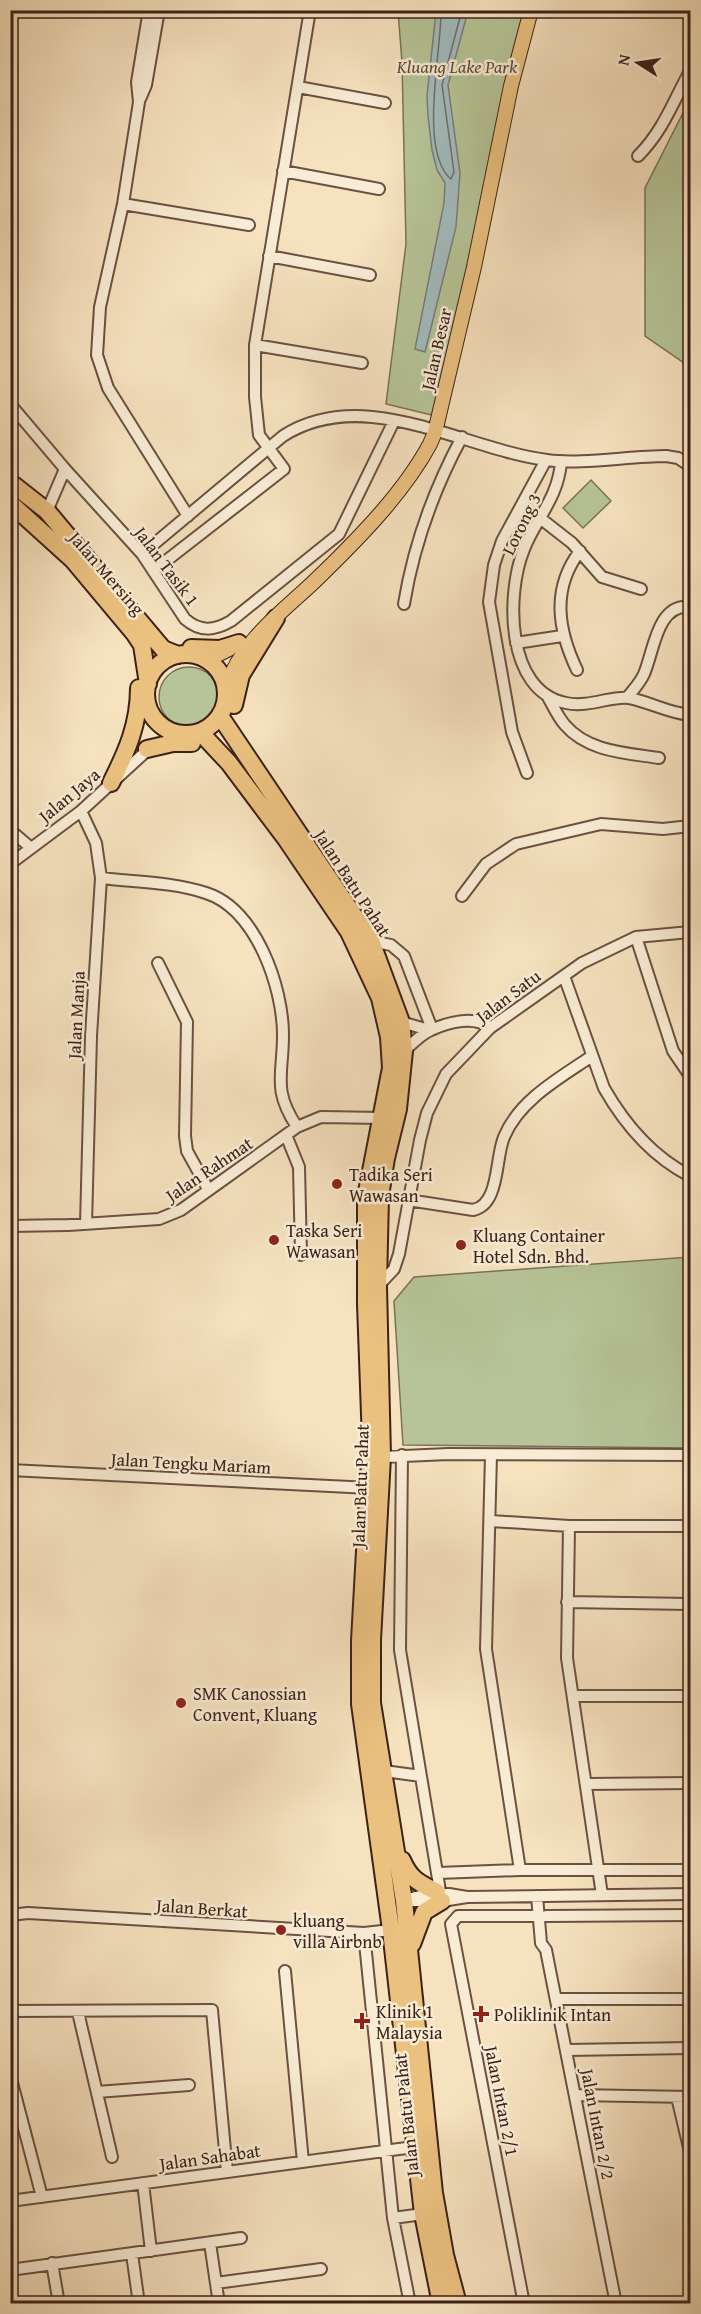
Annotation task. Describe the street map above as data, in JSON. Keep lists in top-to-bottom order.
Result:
{
  "streets": {
    "highway": ["Jalan Mersing", "Jalan Batu Pahat"],
    "main road": ["Jalan Besar"],
    "street": [
      "Lorong 3",
      "Jalan Tasik 1",
      "Jalan Jaya",
      "Jalan Satu",
      "Jalan Manja",
      "Jalan Rahmat",
      "Jalan Tengku Mariam",
      "Jalan Berkat",
      "Jalan Intan 2/1",
      "Jalan Intan 2/2",
      "Jalan Sahabat"
    ]
  },
  "crossings": [
    ["Jalan Besar", "Jalan Mersing"],
    ["Jalan Besar", "Jalan Jaya"],
    ["Jalan Besar", "Jalan Batu Pahat"],
    ["Jalan Mersing", "Jalan Jaya"],
    ["Jalan Mersing", "Jalan Batu Pahat"],
    ["Jalan Jaya", "Jalan Batu Pahat"],
    ["Jalan Jaya", "Jalan Manja"],
    ["Jalan Batu Pahat", "Jalan Satu"],
    ["Jalan Batu Pahat", "Jalan Rahmat"],
    ["Jalan Batu Pahat", "Jalan Tengku Mariam"],
    ["Jalan Batu Pahat", "Jalan Berkat"],
    ["Jalan Batu Pahat", "Jalan Sahabat"],
    ["Jalan Manja", "Jalan Rahmat"],
    ["Jalan Intan 2/1", "Jalan Intan 2/2"]
  ],
  "parks": ["Kluang Lake Park"],
  "places": {
    "other": [
      "Tadika Seri Wawasan",
      "Taska Seri Wawasan",
      "Kluang Container Hotel Sdn. Bhd.",
      "SMK Canossian Convent, Kluang",
      "kluang villa Airbnb"
    ],
    "health": ["Poliklinik Intan", "Klinik 1 Malaysia"]
  },
  "north": "left"
}
